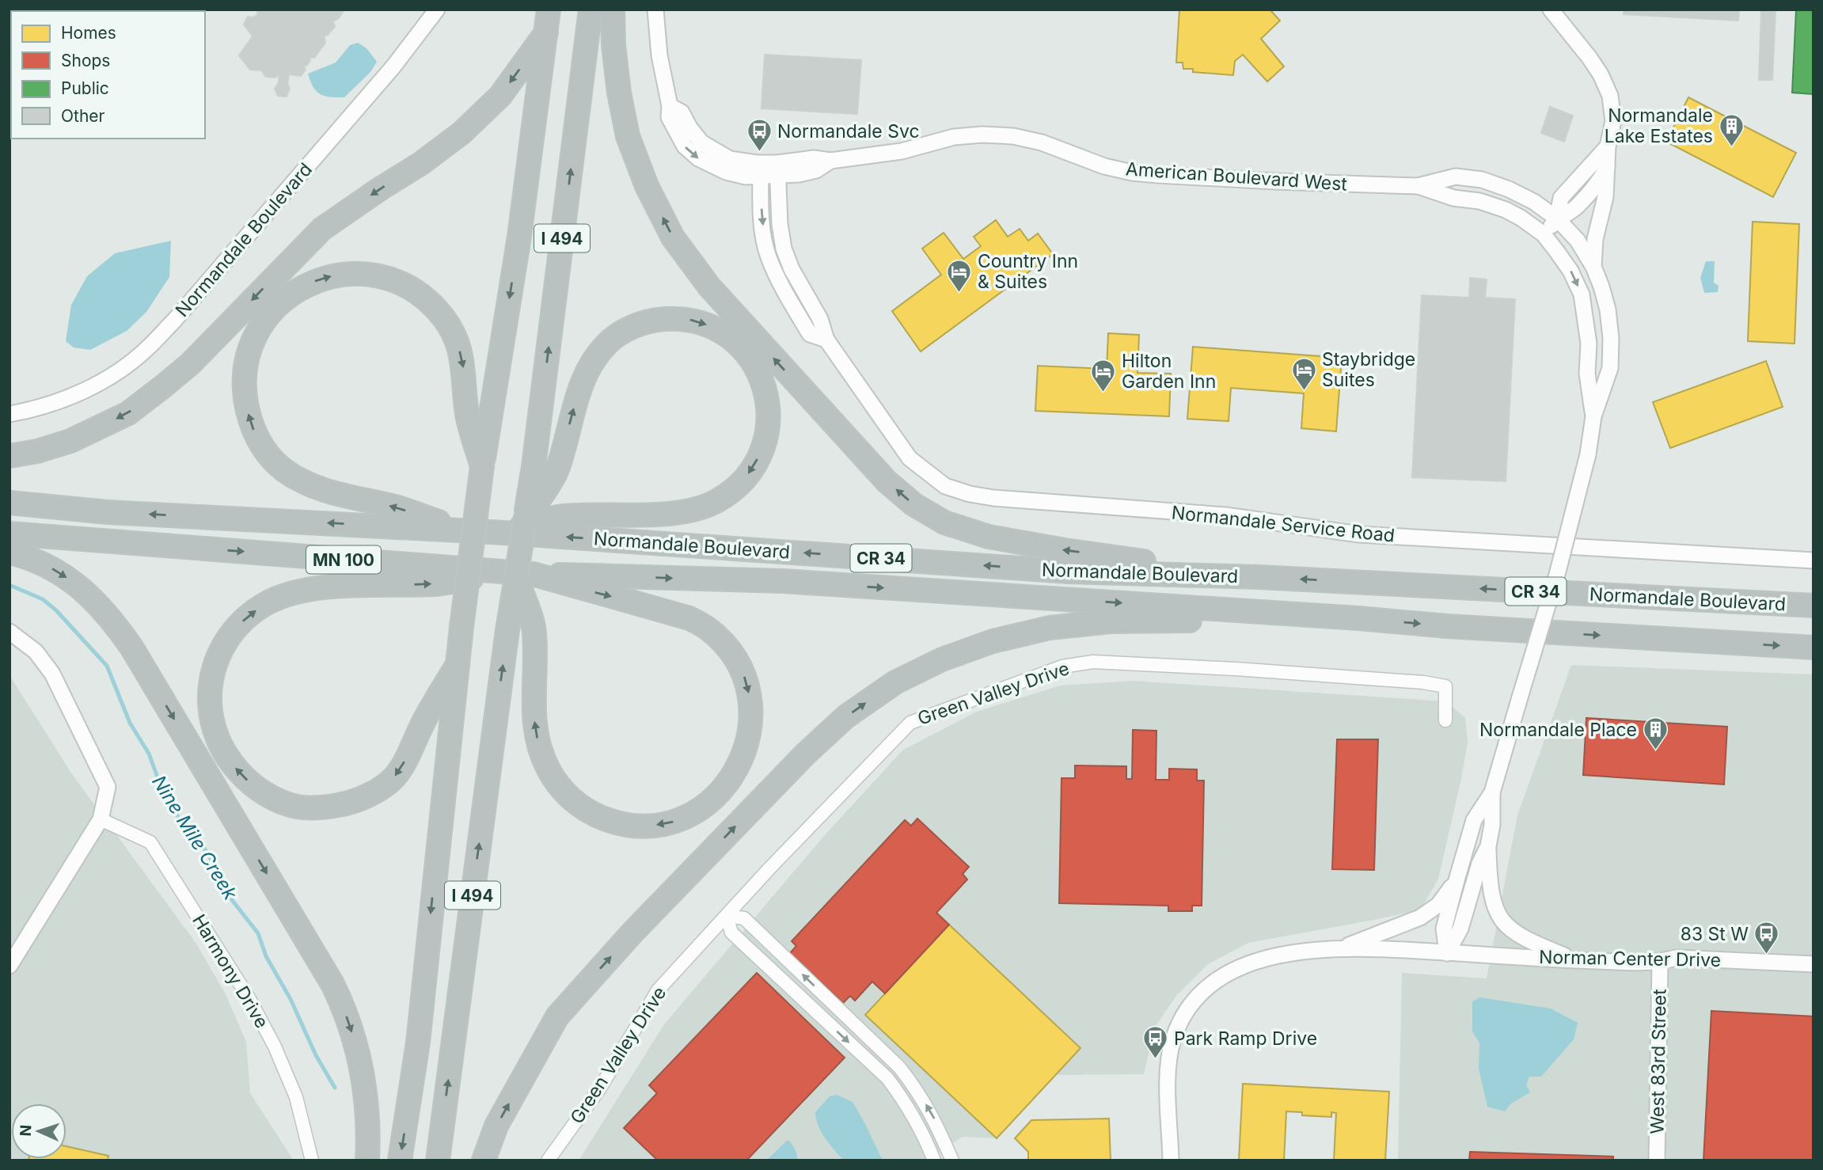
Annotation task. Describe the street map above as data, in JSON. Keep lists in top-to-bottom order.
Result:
{
  "streets": {
    "highway": [
      "I 494",
      "Normandale Boulevard",
      "CR 34",
      "MN 100"
    ],
    "street": [
      "American Boulevard West",
      "Normandale Service Road",
      "Green Valley Drive",
      "Norman Center Drive",
      "Harmony Drive",
      "West 83rd Street"
    ]
  },
  "crossings": [
    ["American Boulevard West", "Normandale Service Road"],
    ["American Boulevard West", "Norman Center Drive"],
    ["I 494", "Normandale Boulevard"],
    ["I 494", "MN 100"],
    ["Normandale Boulevard", "MN 100"],
    ["Norman Center Drive", "West 83rd Street"]
  ],
  "water": ["Nine Mile Creek"],
  "places": {
    "building": ["Normandale Lake Estates", "Normandale Place"],
    "bus stop": ["Normandale Svc", "83 St W", "Park Ramp Drive"],
    "hotel": ["Country Inn & Suites", "Staybridge Suites", "Hilton Garden Inn"]
  },
  "legend": [
    "Homes",
    "Shops",
    "Public",
    "Other"
  ],
  "north": "left"
}
